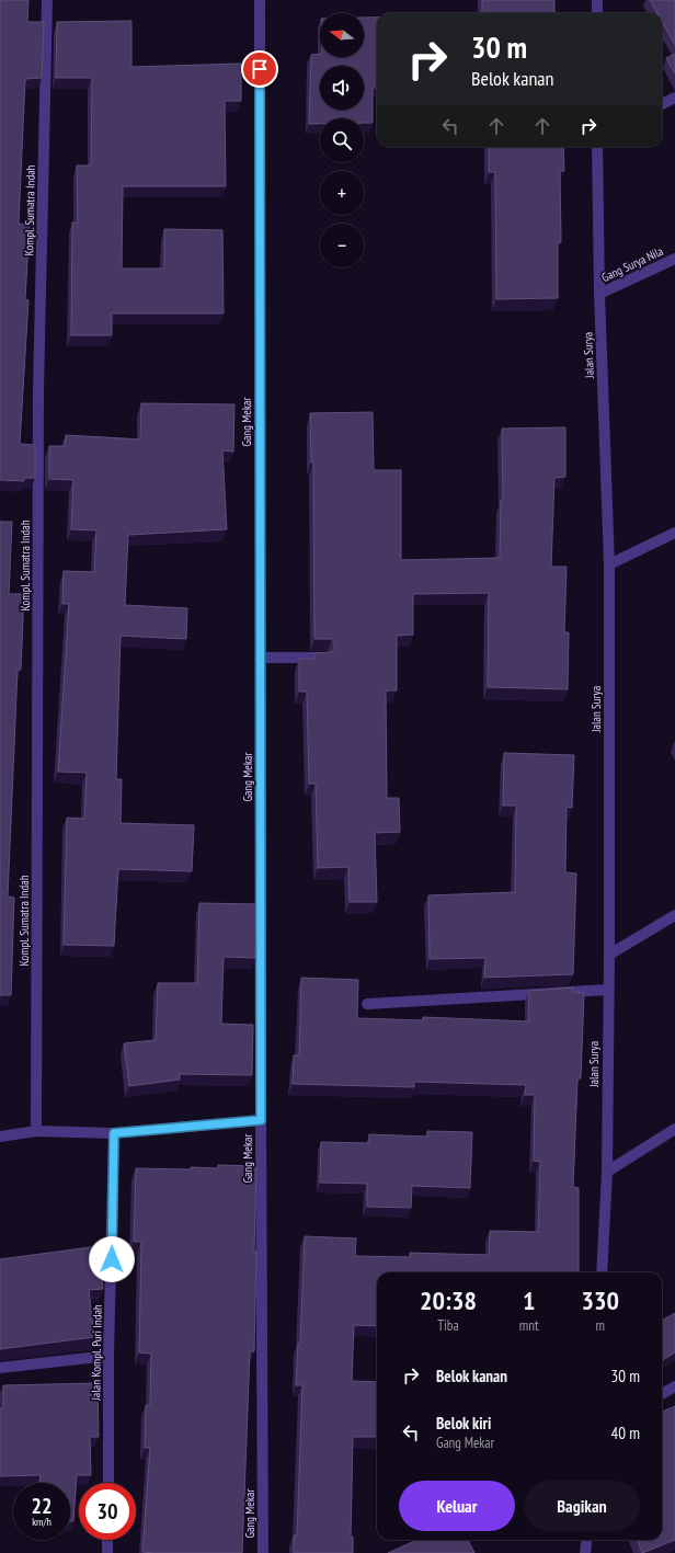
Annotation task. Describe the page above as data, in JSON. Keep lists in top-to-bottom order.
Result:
{
  "streets": {
    "street": [
      "Kompl. Sumatra Indah",
      "Gang Surya Nila",
      "Jalan Surya",
      "Gang Mekar",
      "Jalan Kompl. Puri Indah"
    ]
  },
  "crossings": [
    ["Gang Surya Nila", "Jalan Surya"]
  ],
  "north": "left",
  "page": {
    "map_buttons": ["+", "−"],
    "turn": ["30 m", "Belok kanan"],
    "eta": [
      "20:38",
      "Tiba",
      "1",
      "mnt",
      "330",
      "m"
    ],
    "list": [
      {
        "name": "Belok kanan",
        "value": "30 m"
      },
      {
        "name": "Belok kiri",
        "note": "Gang Mekar",
        "value": "40 m"
      }
    ],
    "buttons": ["Keluar", "Bagikan"],
    "speed": "22 km/h",
    "limit": "30"
  }
}
